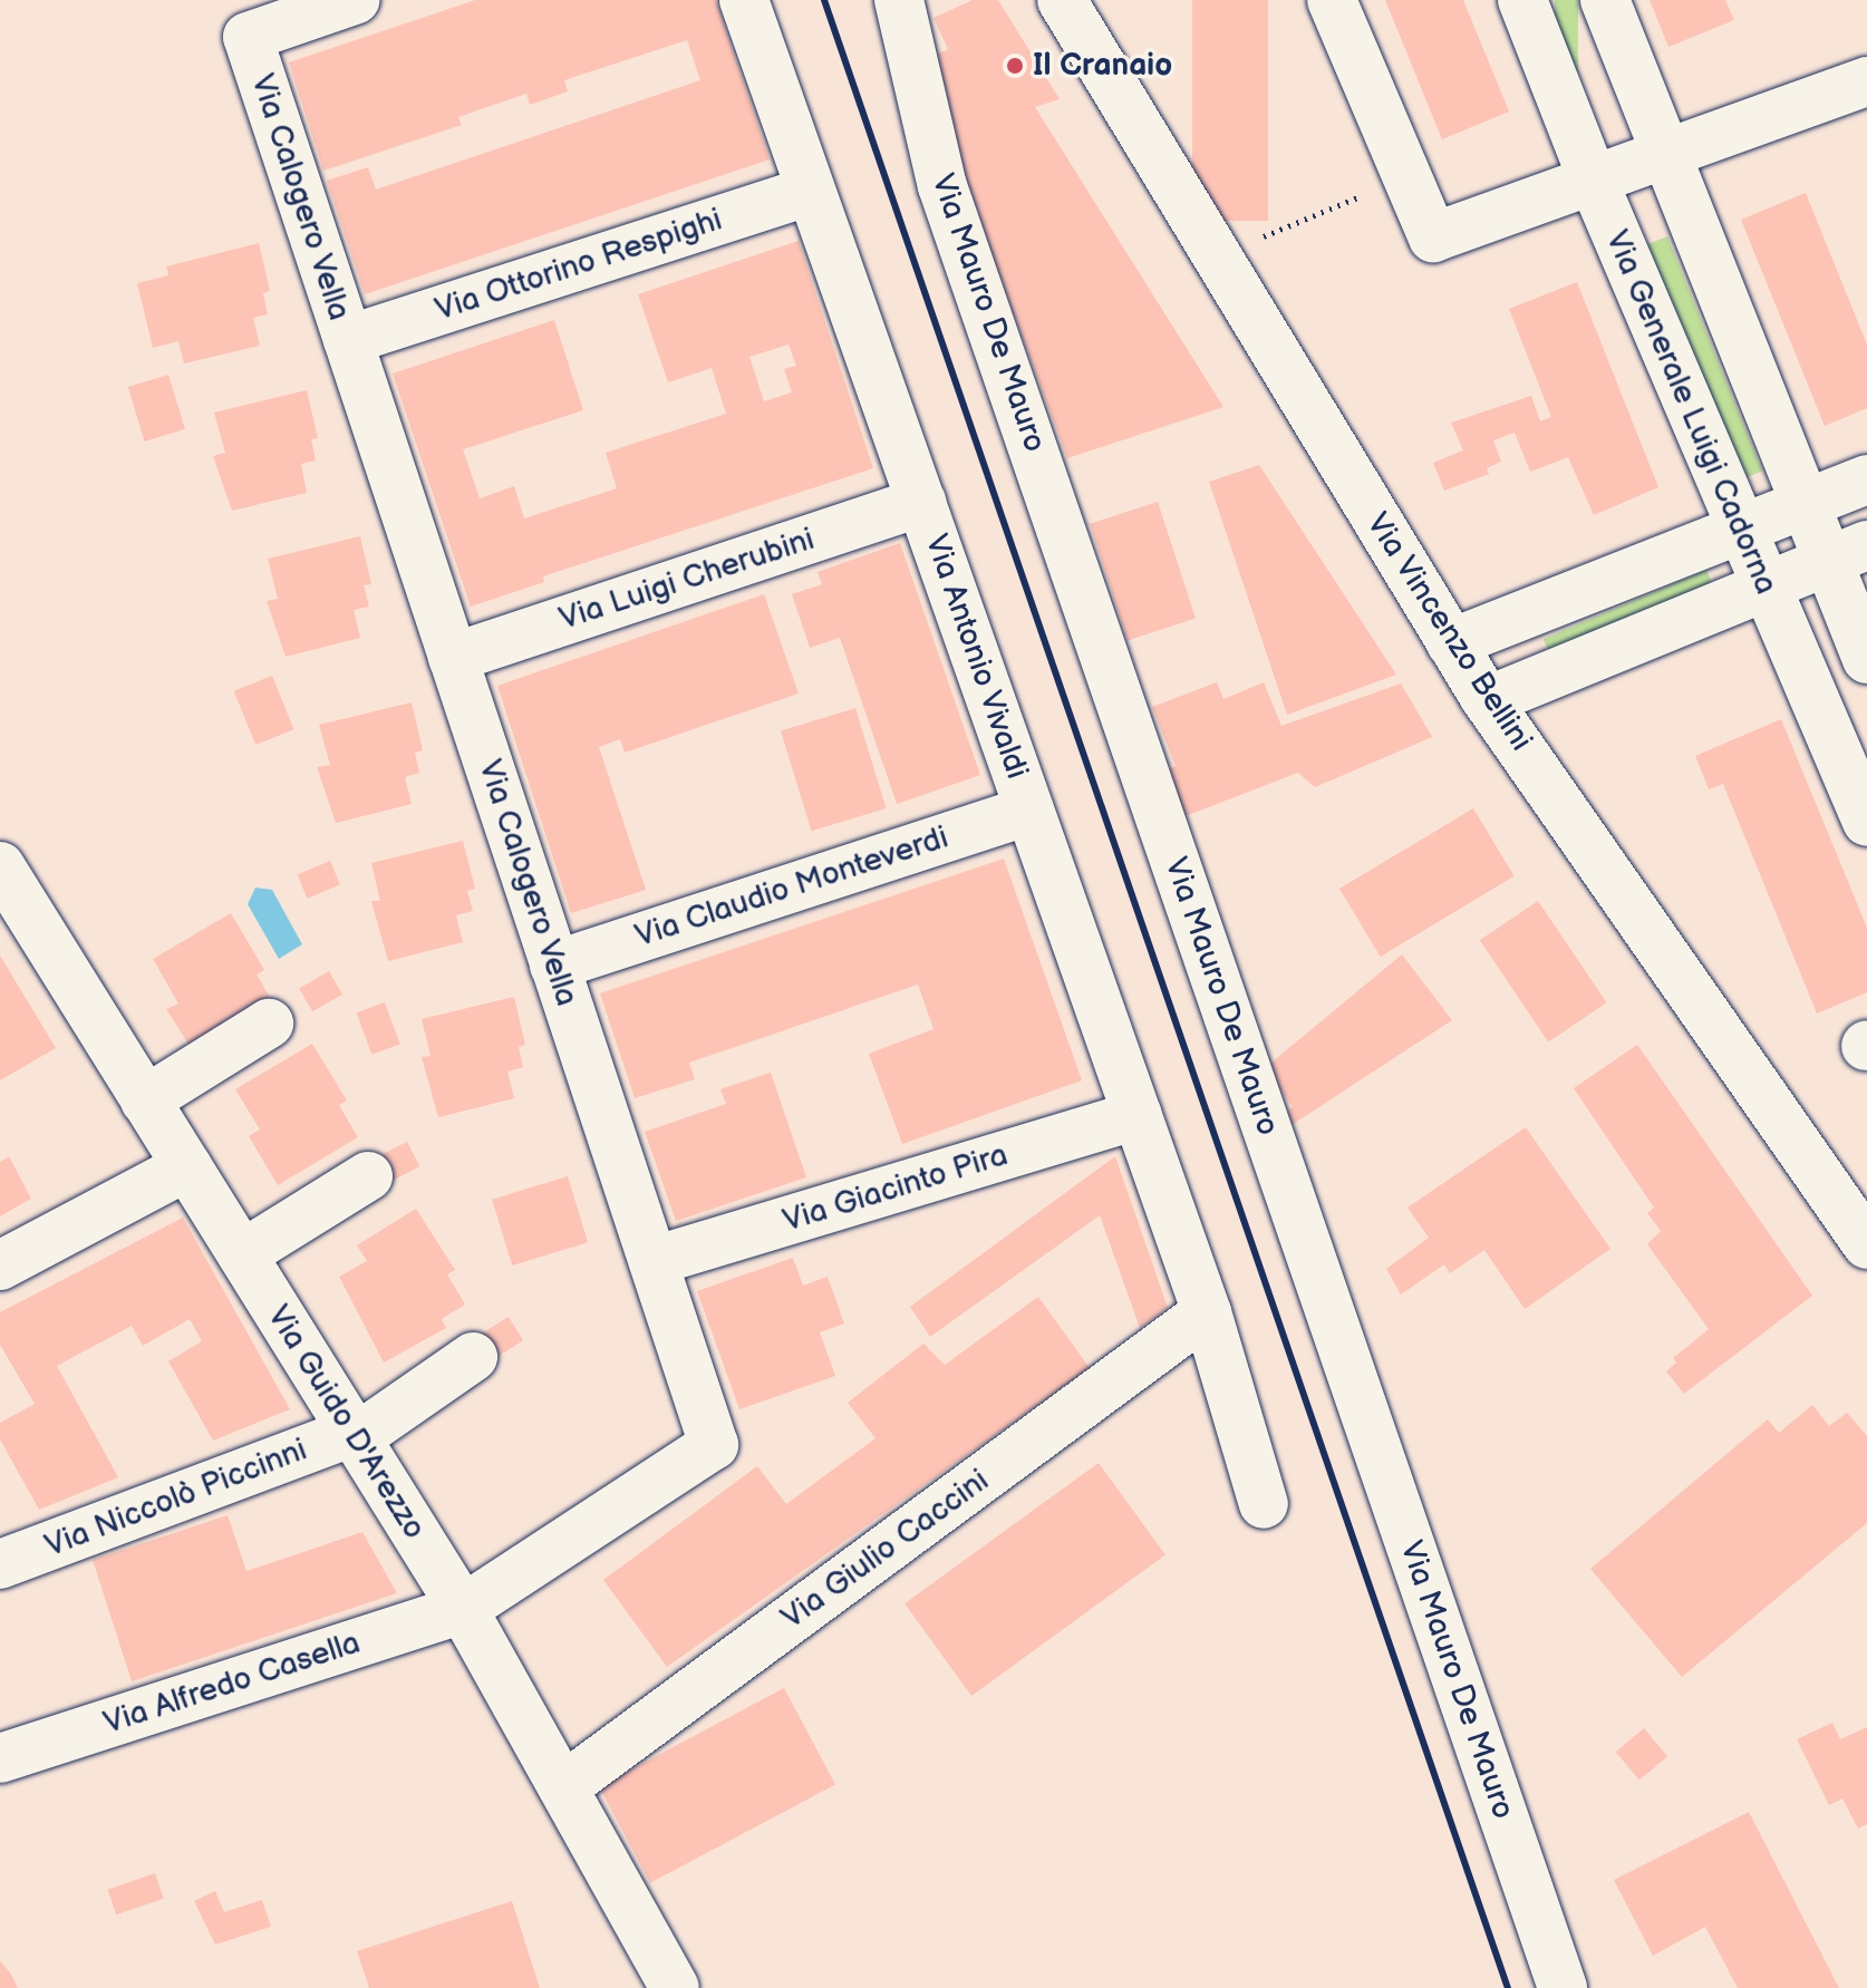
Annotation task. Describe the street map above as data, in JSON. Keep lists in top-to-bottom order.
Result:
{
  "streets": {
    "street": [
      "Via Calogero Vella",
      "Via Ottorino Respighi",
      "Via Mauro De Mauro",
      "Via Generale Luigi Cadorna",
      "Via Luigi Cherubini",
      "Via Vincenzo Bellini",
      "Via Antonio Vivaldi",
      "Via Claudio Monteverdi",
      "Via Giacinto Pira",
      "Via Guido D'Arezzo",
      "Via Niccolò Piccinni",
      "Via Giulio Caccini",
      "Via Alfredo Casella"
    ]
  },
  "crossings": [
    ["Via Calogero Vella", "Via Ottorino Respighi"],
    ["Via Calogero Vella", "Via Luigi Cherubini"],
    ["Via Calogero Vella", "Via Claudio Monteverdi"],
    ["Via Calogero Vella", "Via Giacinto Pira"],
    ["Via Calogero Vella", "Via Guido D'Arezzo"],
    ["Via Calogero Vella", "Via Alfredo Casella"],
    ["Via Ottorino Respighi", "Via Antonio Vivaldi"],
    ["Via Luigi Cherubini", "Via Antonio Vivaldi"],
    ["Via Antonio Vivaldi", "Via Claudio Monteverdi"],
    ["Via Antonio Vivaldi", "Via Giacinto Pira"],
    ["Via Antonio Vivaldi", "Via Giulio Caccini"],
    ["Via Guido D'Arezzo", "Via Niccolò Piccinni"],
    ["Via Guido D'Arezzo", "Via Giulio Caccini"],
    ["Via Guido D'Arezzo", "Via Alfredo Casella"]
  ],
  "places": ["Il Cranaio"]
}
